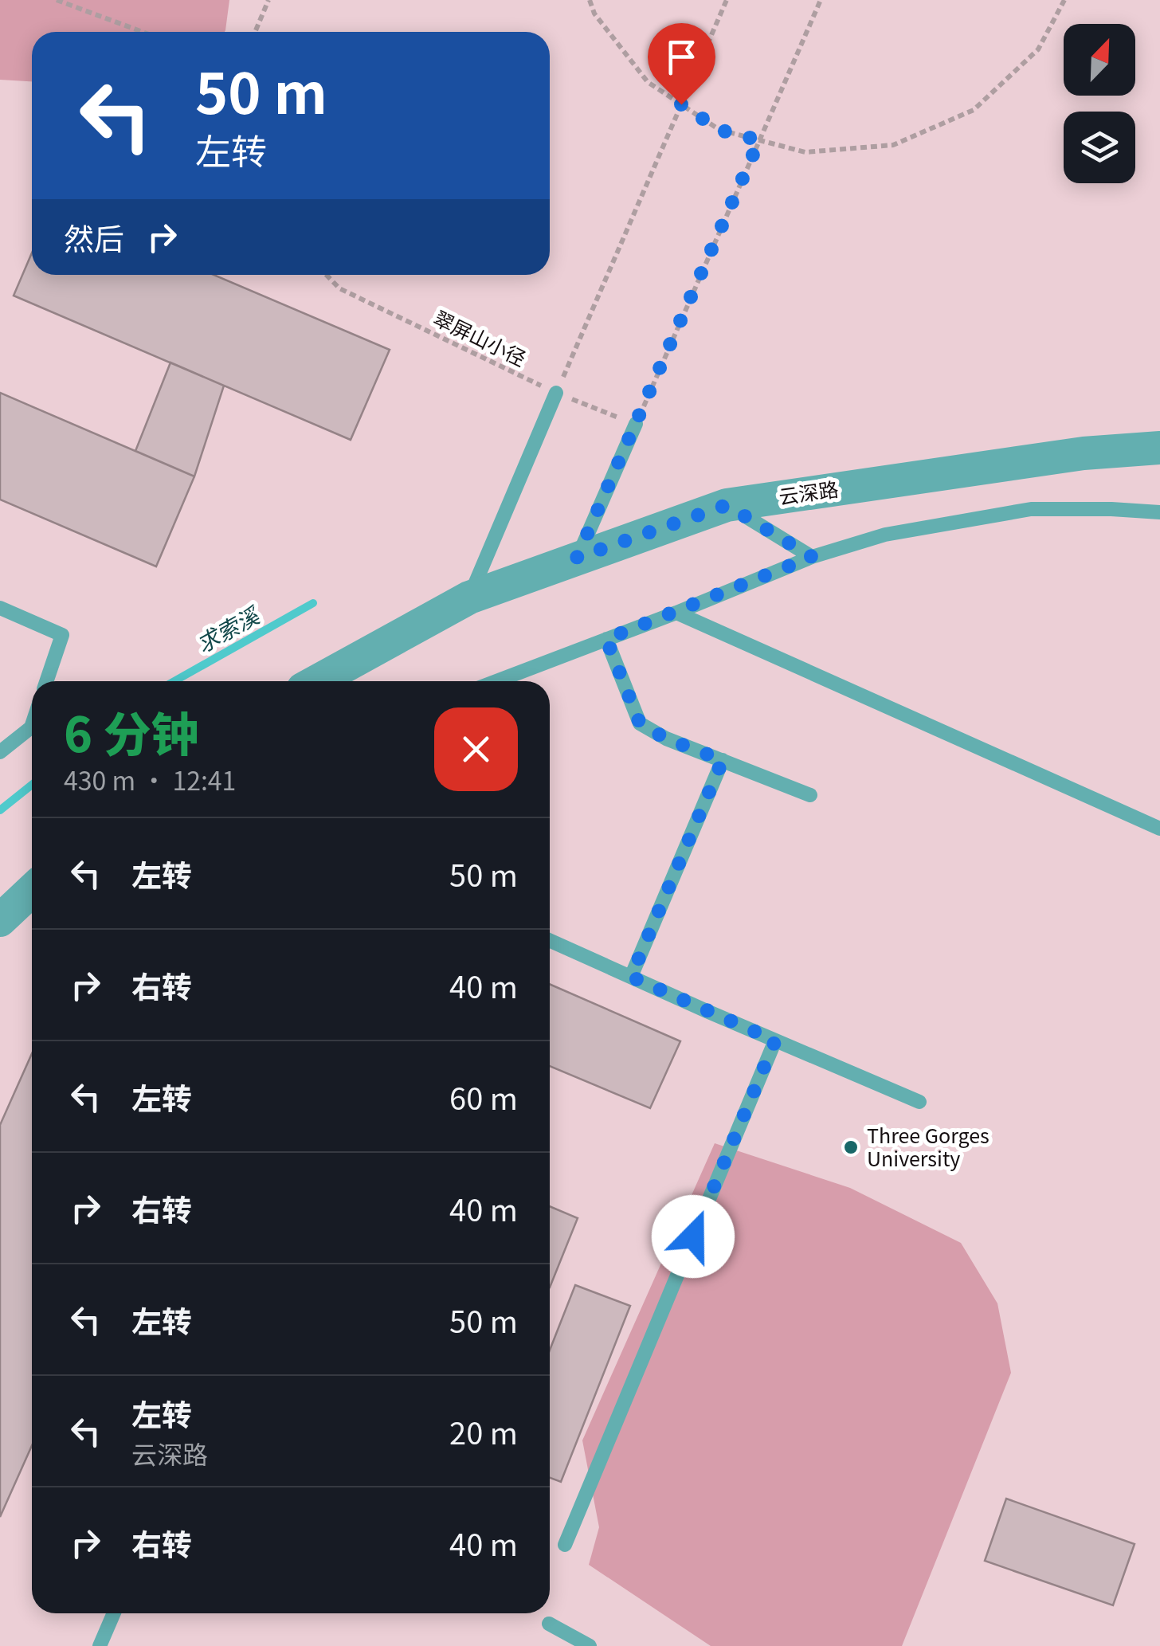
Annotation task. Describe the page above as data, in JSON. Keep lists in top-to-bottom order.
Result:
{
  "streets": {
    "street": ["云深路"],
    "path": ["翠屏山小径"]
  },
  "water": ["求索溪"],
  "places": ["Three Gorges University"],
  "north": "top right",
  "page": {
    "turn": ["50 m", "左转"],
    "then": "然后",
    "heading": ["6 分钟", "430 m · 12:41"],
    "list": [
      {
        "name": "左转",
        "value": "50 m"
      },
      {
        "name": "右转",
        "value": "40 m"
      },
      {
        "name": "左转",
        "value": "60 m"
      },
      {
        "name": "右转",
        "value": "40 m"
      },
      {
        "name": "左转",
        "value": "50 m"
      },
      {
        "name": "左转",
        "note": "云深路",
        "value": "20 m"
      },
      {
        "name": "右转",
        "value": "40 m"
      }
    ]
  }
}
